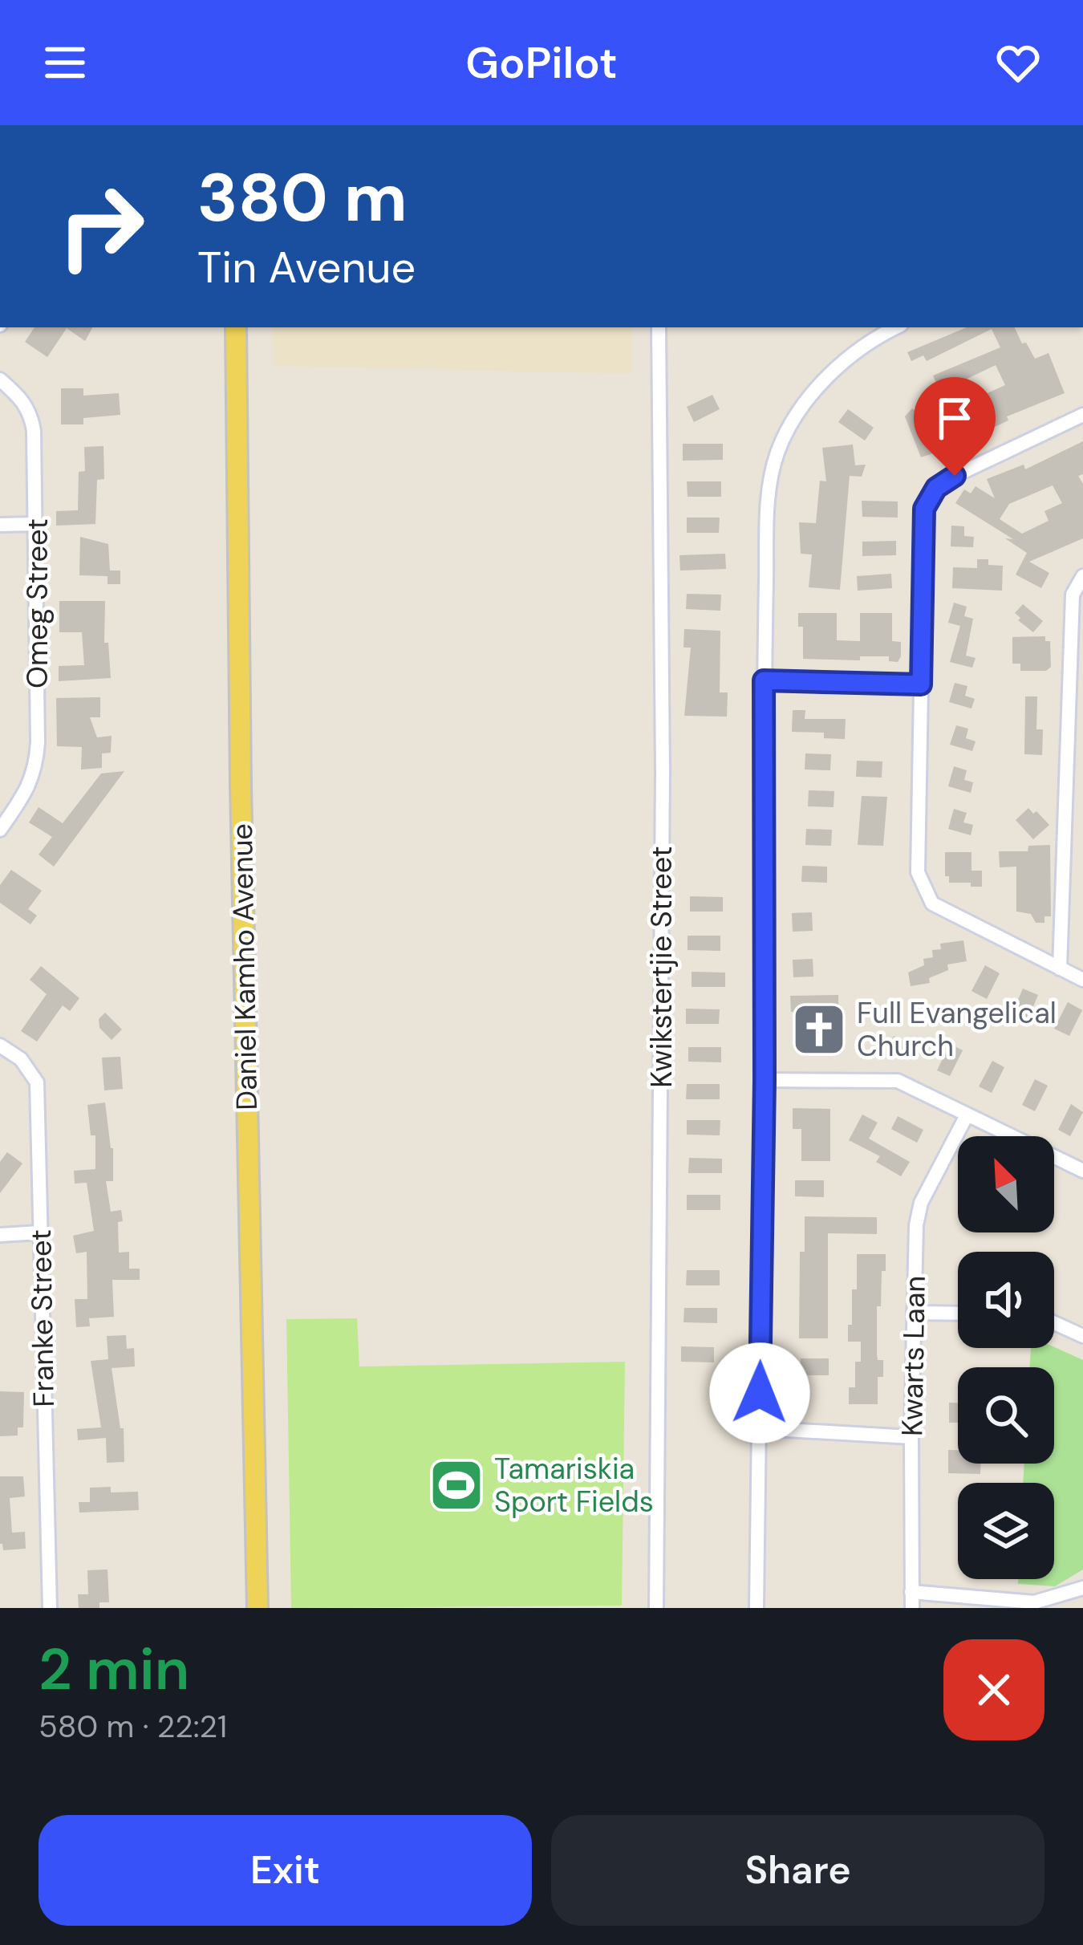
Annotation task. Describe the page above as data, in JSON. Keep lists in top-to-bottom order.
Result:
{
  "streets": {
    "main road": ["Daniel Kamho Avenue"],
    "street": [
      "Omeg Street",
      "Kwikstertjie Street",
      "Franke Street",
      "Kwarts Laan"
    ]
  },
  "places": {
    "church": ["Full Evangelical Church"],
    "sports": ["Tamariskia Sport Fields"]
  },
  "north": "top left",
  "page": {
    "header": "GoPilot",
    "turn": ["380 m", "Tin Avenue"],
    "heading": ["2 min", "580 m · 22:21"],
    "buttons": ["Exit", "Share"]
  }
}
